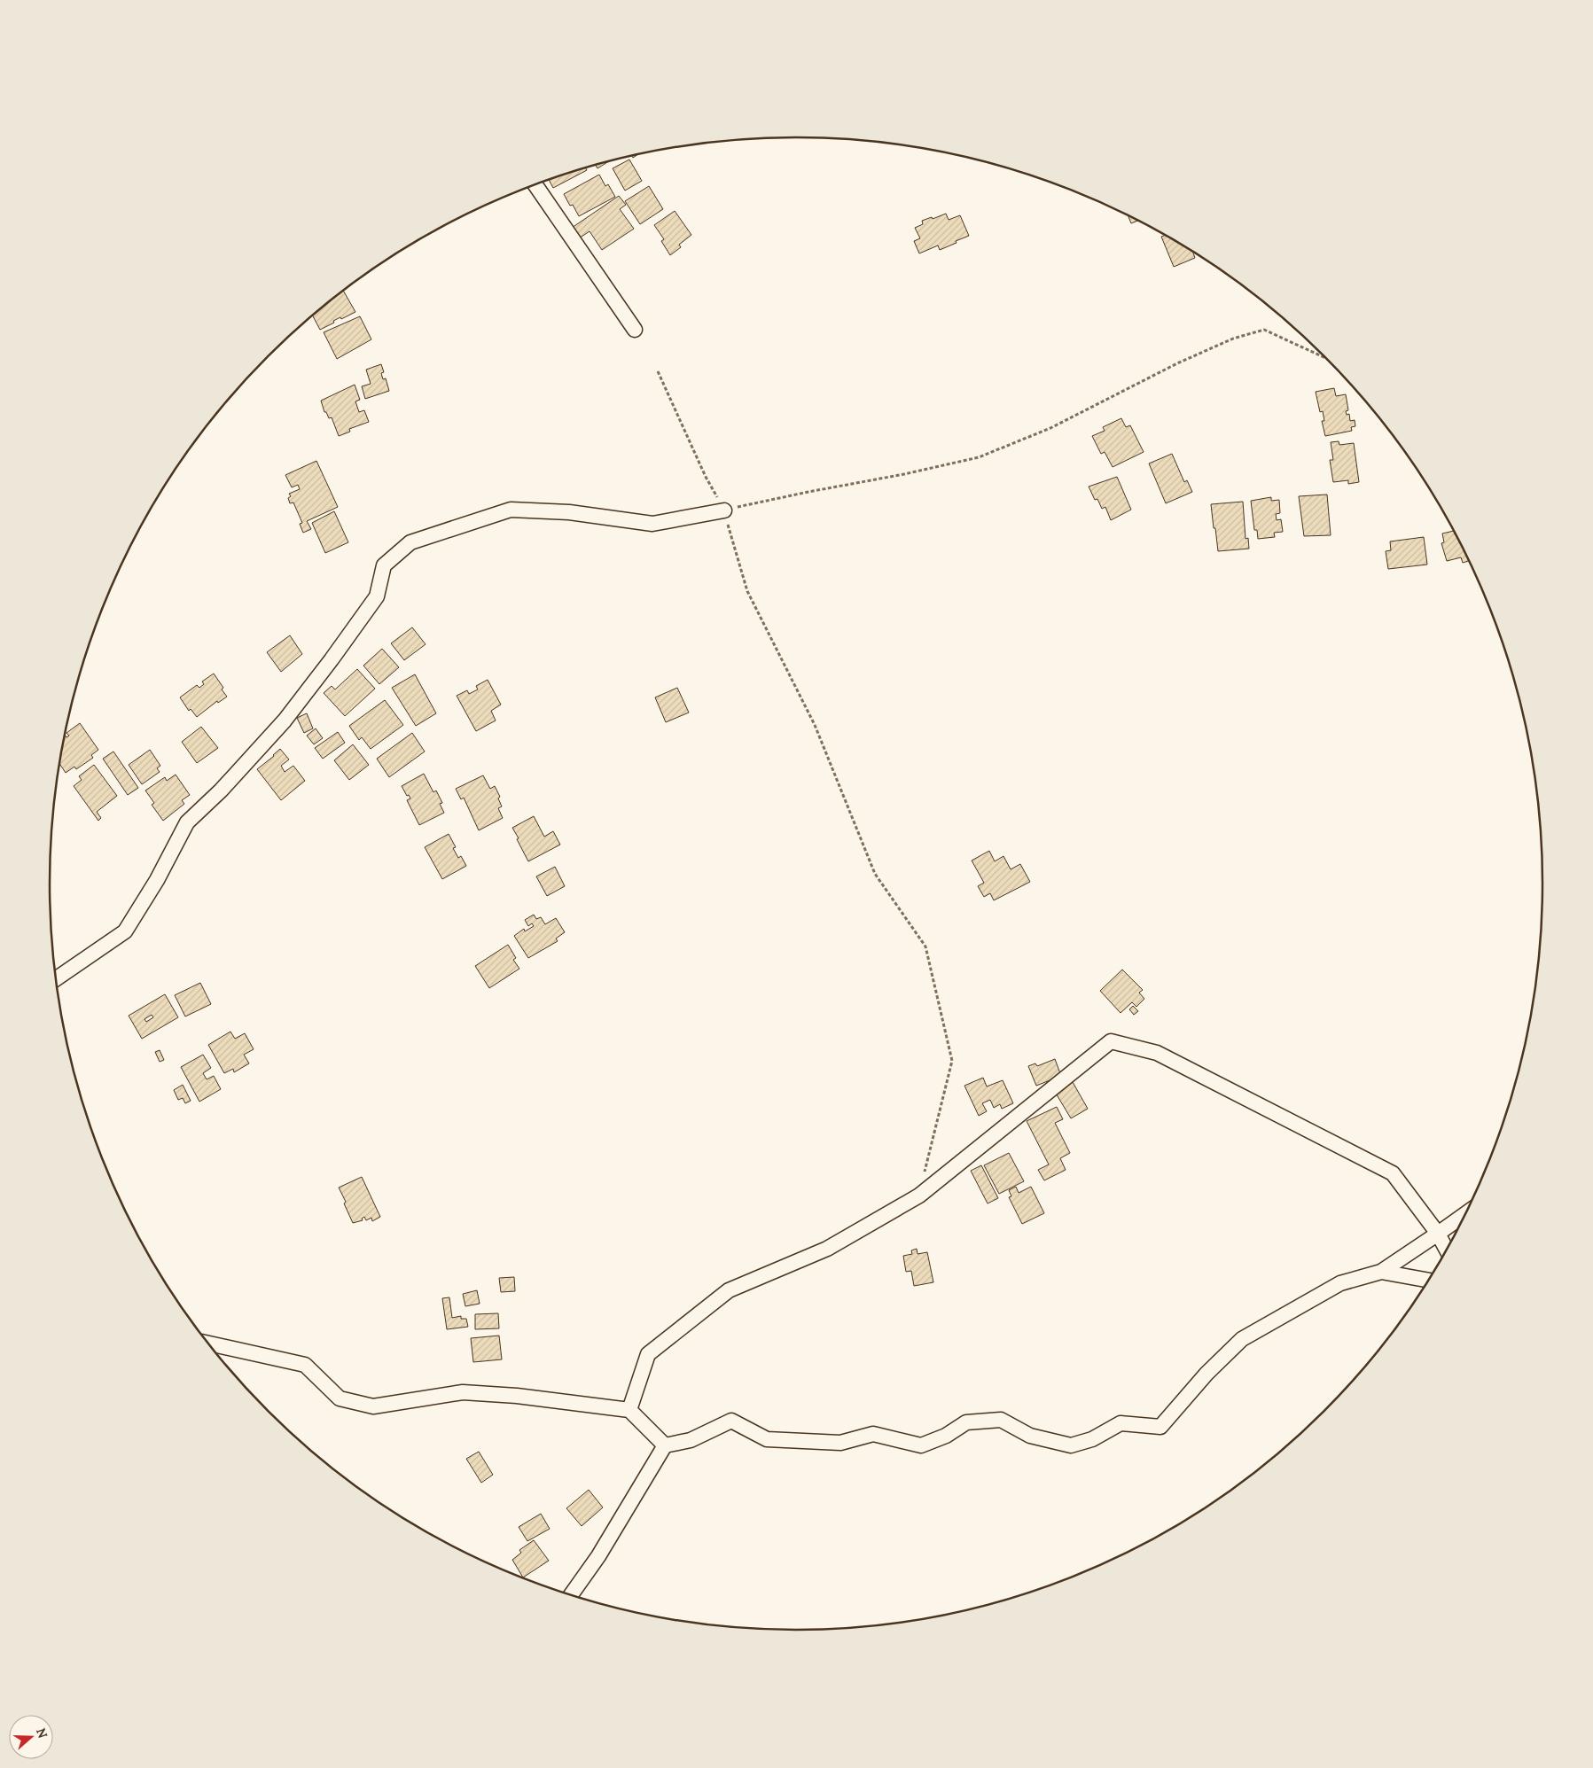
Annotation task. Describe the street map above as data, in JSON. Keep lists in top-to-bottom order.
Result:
{
  "north": "right"
}
